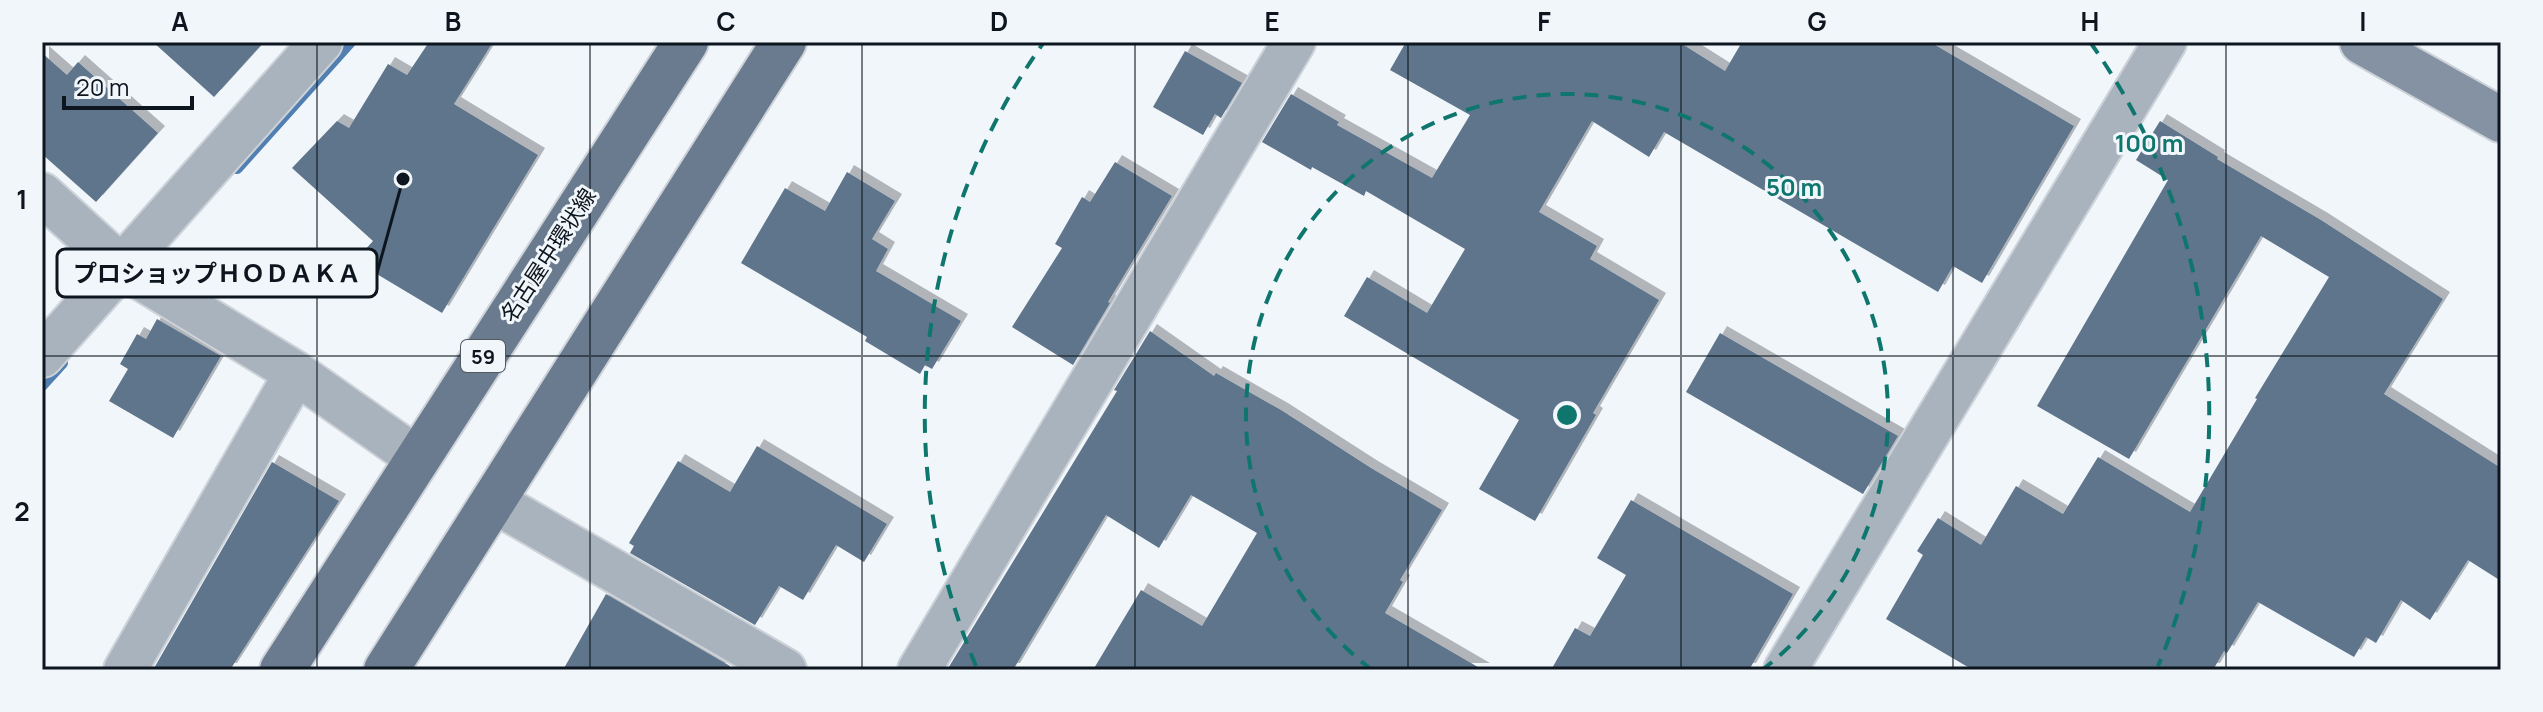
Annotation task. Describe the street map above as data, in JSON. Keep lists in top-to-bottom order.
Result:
{
  "streets": {
    "main road": ["名古屋中環状線", "59"]
  },
  "places": ["プロショップＨＯＤＡＫＡ"],
  "scale_bar": "20 m",
  "grid": {
    "columns": [
      "A",
      "B",
      "C",
      "D",
      "E",
      "F",
      "G",
      "H",
      "I"
    ],
    "rows": ["1", "2"]
  },
  "rings": ["100 m", "50 m"]
}
